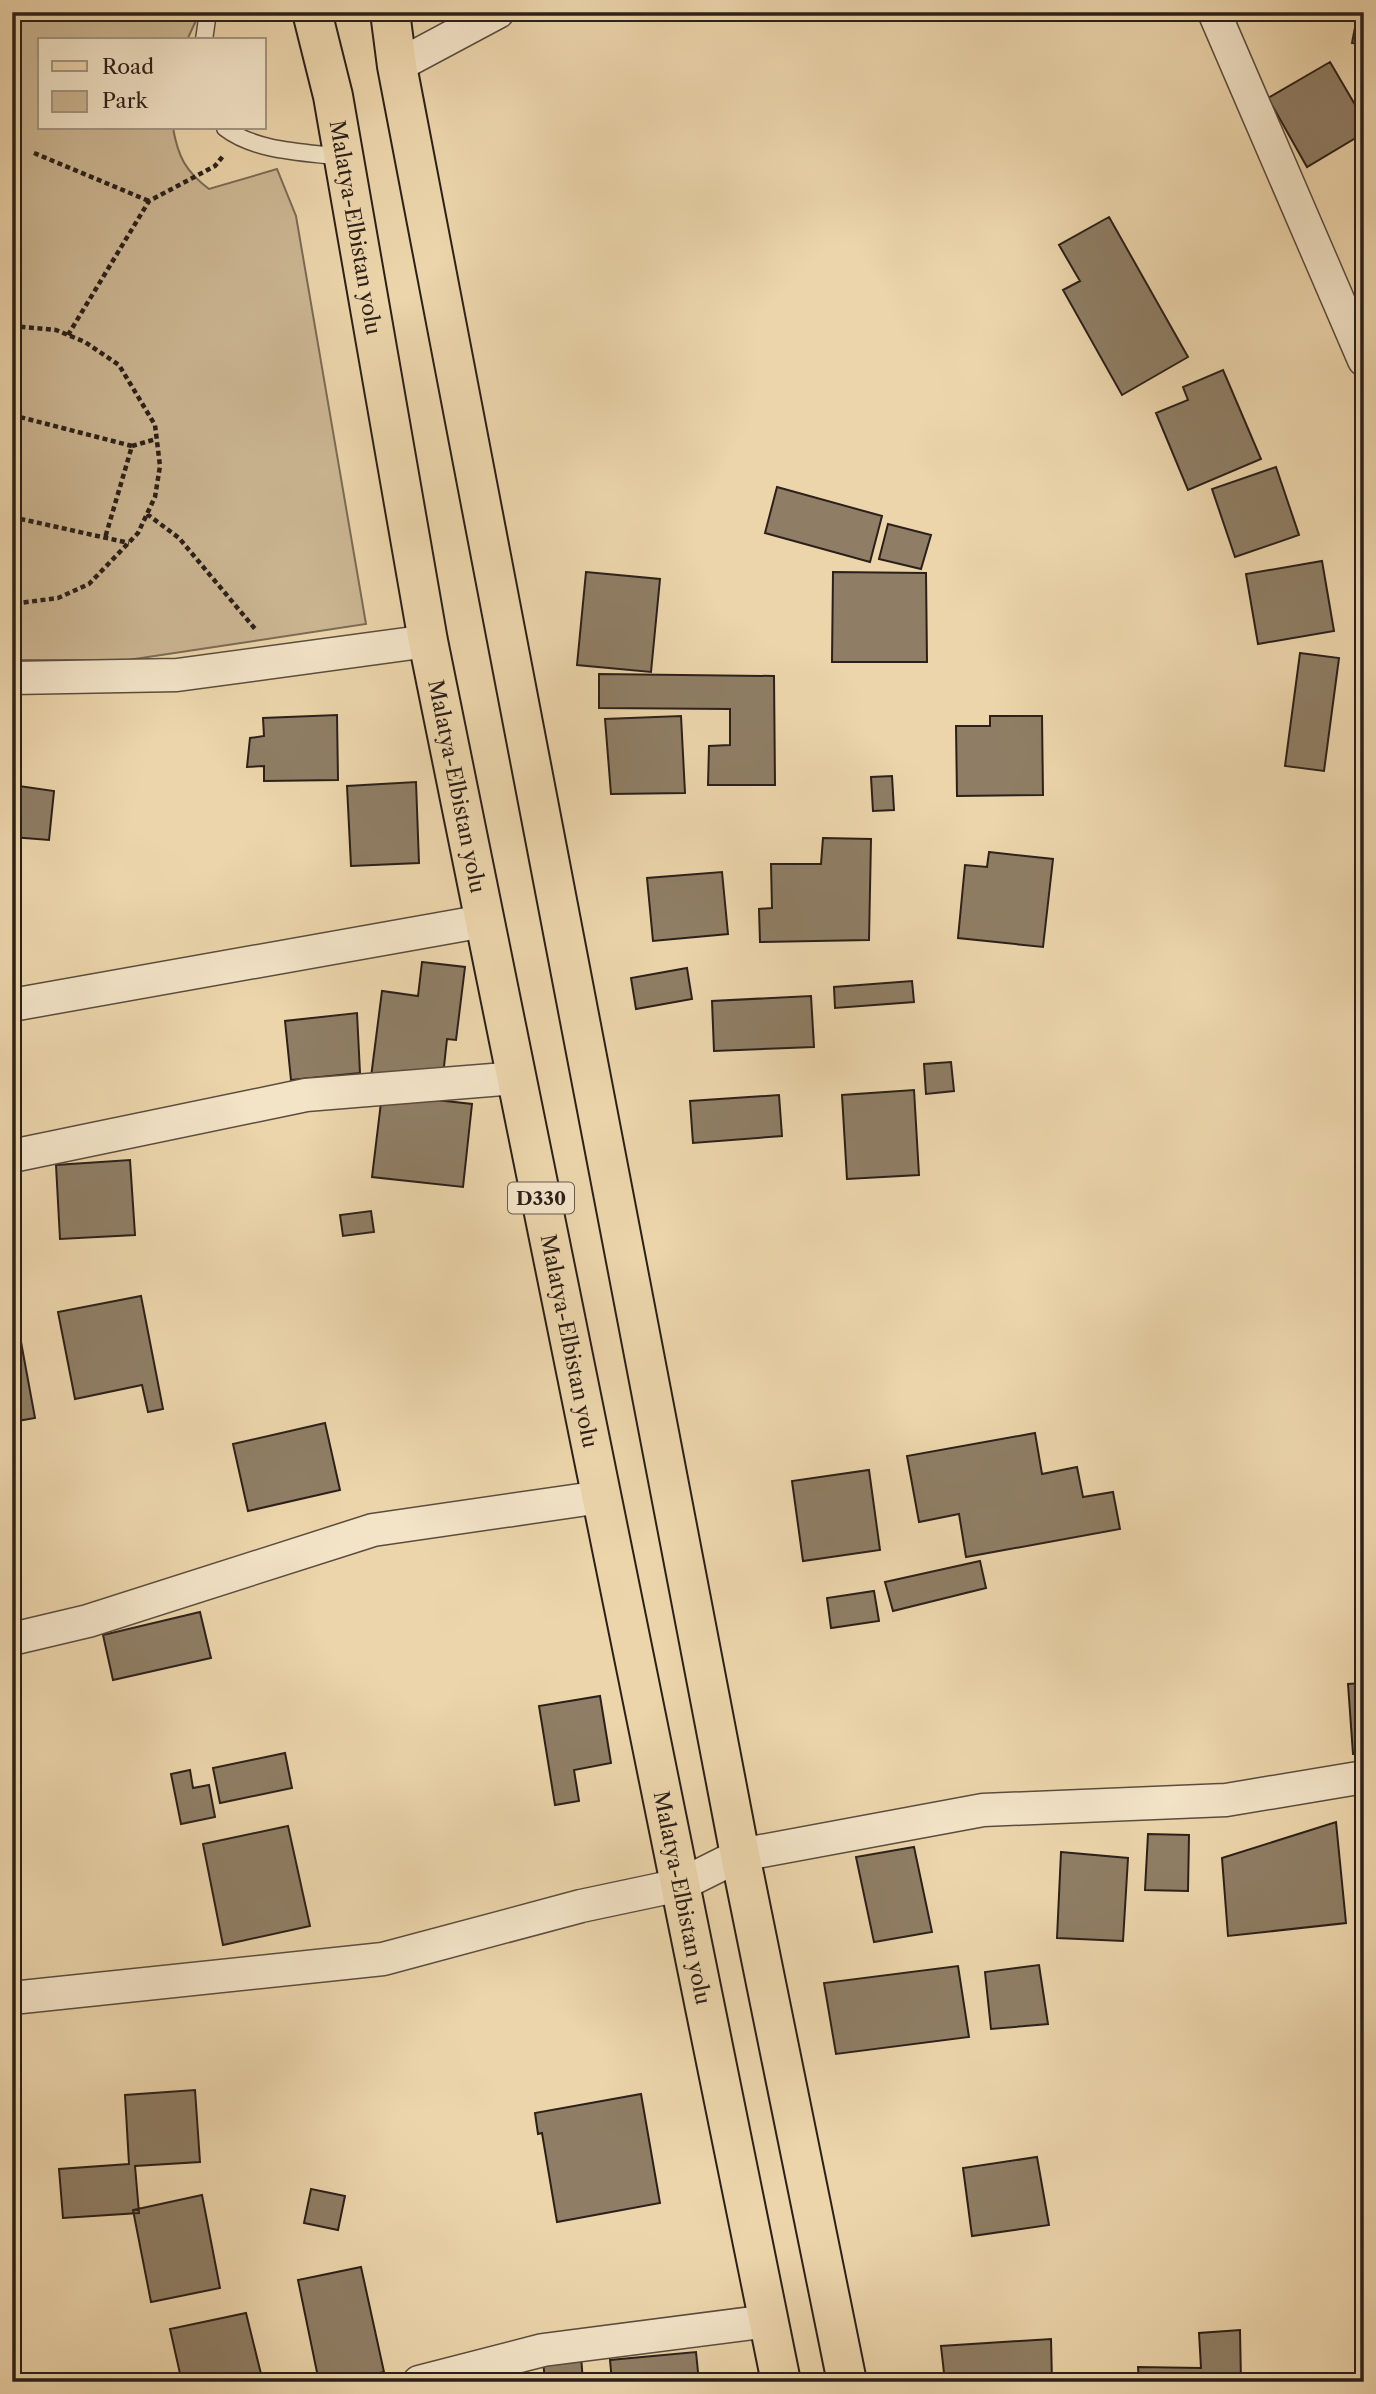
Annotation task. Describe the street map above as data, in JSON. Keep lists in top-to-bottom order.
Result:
{
  "streets": {
    "main road": ["Malatya-Elbistan yolu", "D330"]
  },
  "legend": ["Road", "Park"]
}
